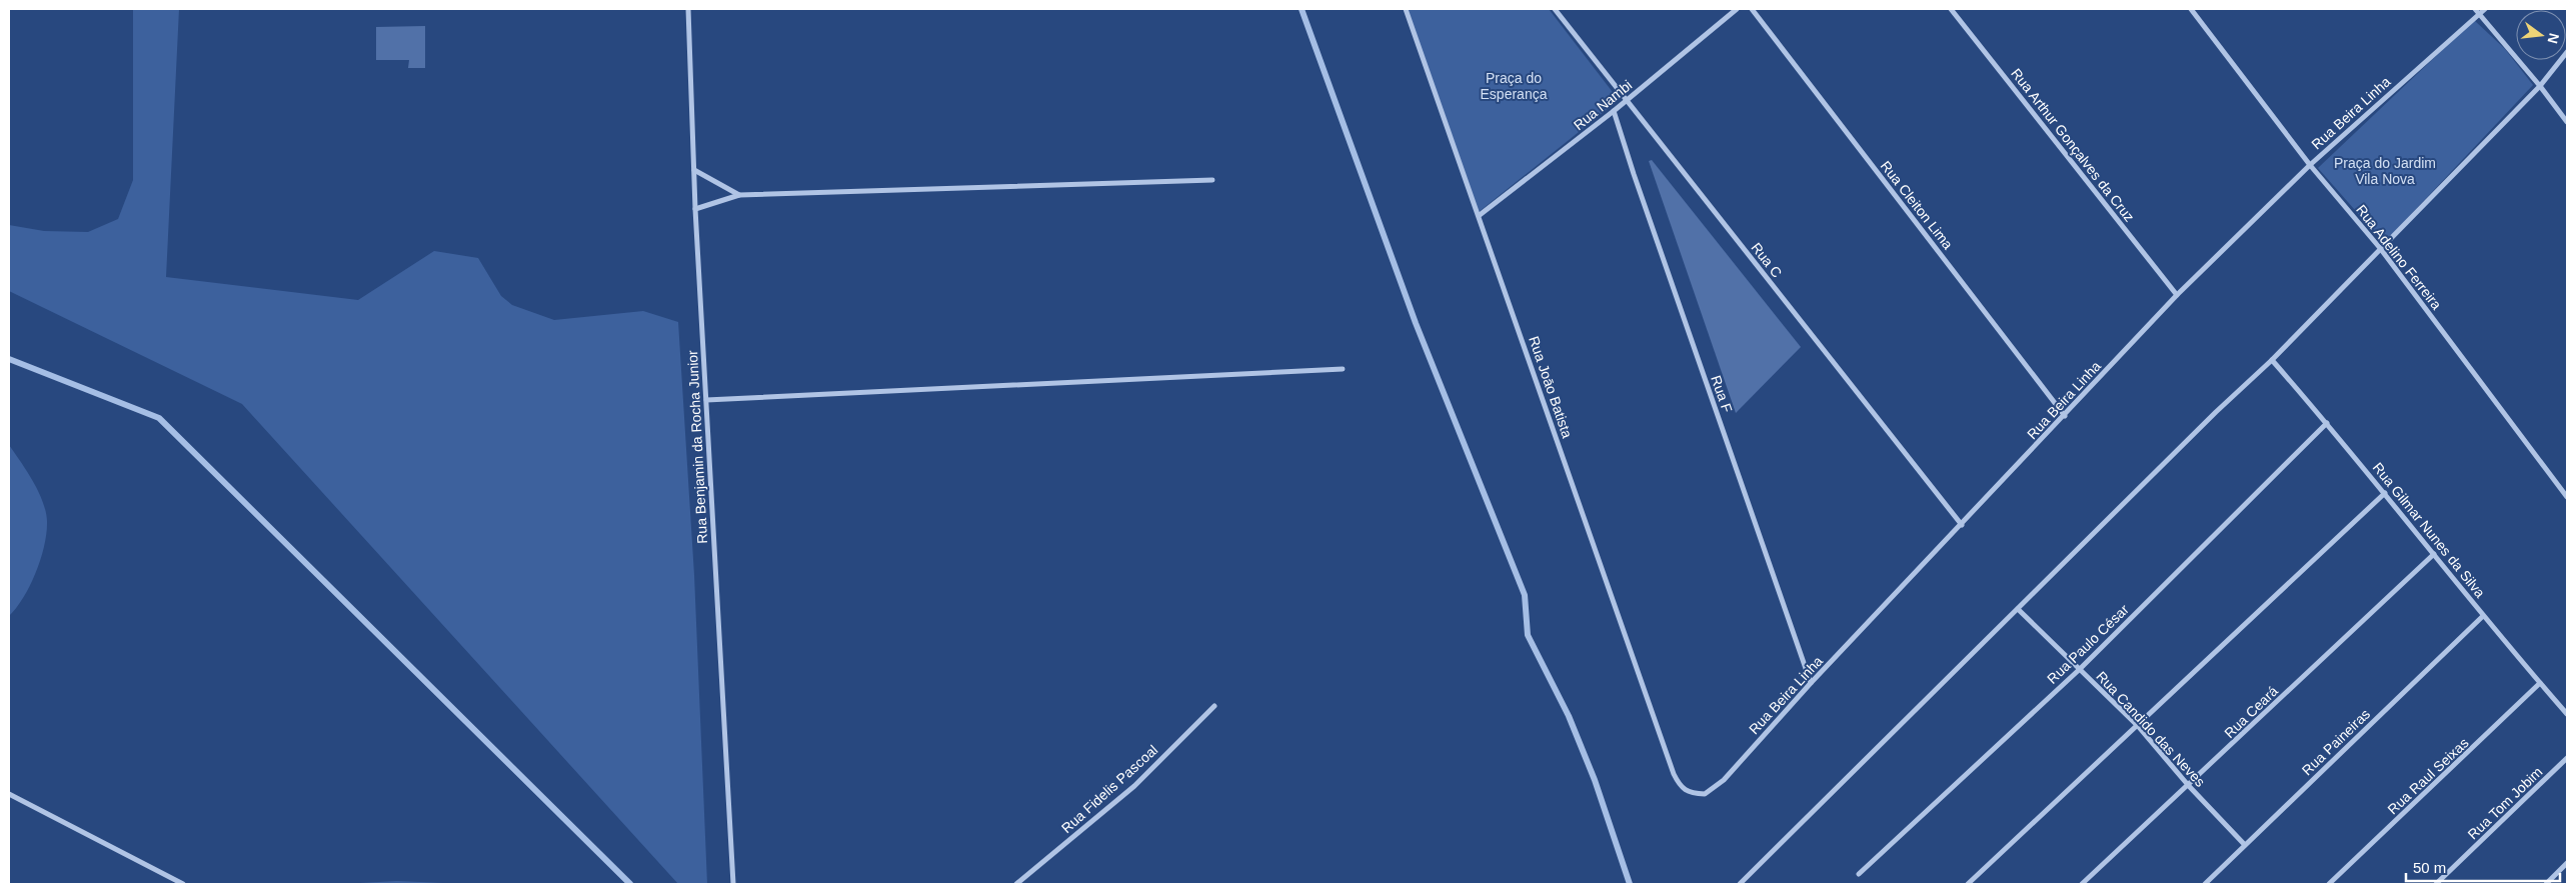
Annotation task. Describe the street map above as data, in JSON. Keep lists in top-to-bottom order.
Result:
{
  "streets": {
    "street": [
      "Rua Nambi",
      "Rua Beira Linha",
      "Rua Arthur Gonçalves da Cruz",
      "Rua Cleiton Lima",
      "Rua Adelino Ferreira",
      "Rua C",
      "Rua Joāo Batista",
      "Rua F",
      "Rua Benjamin da Rocha Junior",
      "Rua Gilmar Nunes da Silva",
      "Rua Paulo César",
      "Rua Ceará",
      "Rua Candido das Neves",
      "Rua Paineiras",
      "Rua Raul Seixas",
      "Rua Fidelis Pascoal",
      "Rua Tom Jobim"
    ]
  },
  "crossings": [
    ["Rua Nambi", "Rua C"],
    ["Rua Nambi", "Rua Joāo Batista"],
    ["Rua Nambi", "Rua F"],
    ["Rua Beira Linha", "Rua Arthur Gonçalves da Cruz"],
    ["Rua Beira Linha", "Rua Cleiton Lima"],
    ["Rua Beira Linha", "Rua Adelino Ferreira"],
    ["Rua Beira Linha", "Rua C"],
    ["Rua Beira Linha", "Rua Joāo Batista"],
    ["Rua Beira Linha", "Rua F"],
    ["Rua Gilmar Nunes da Silva", "Rua Paulo César"],
    ["Rua Gilmar Nunes da Silva", "Rua Ceará"],
    ["Rua Gilmar Nunes da Silva", "Rua Paineiras"],
    ["Rua Gilmar Nunes da Silva", "Rua Raul Seixas"],
    ["Rua Paulo César", "Rua Candido das Neves"],
    ["Rua Ceará", "Rua Candido das Neves"],
    ["Rua Candido das Neves", "Rua Paineiras"]
  ],
  "parks": ["Praça do Esperança", "Praça do Jardim Vila Nova"],
  "scale_bar": "50 m",
  "north": "right"
}
